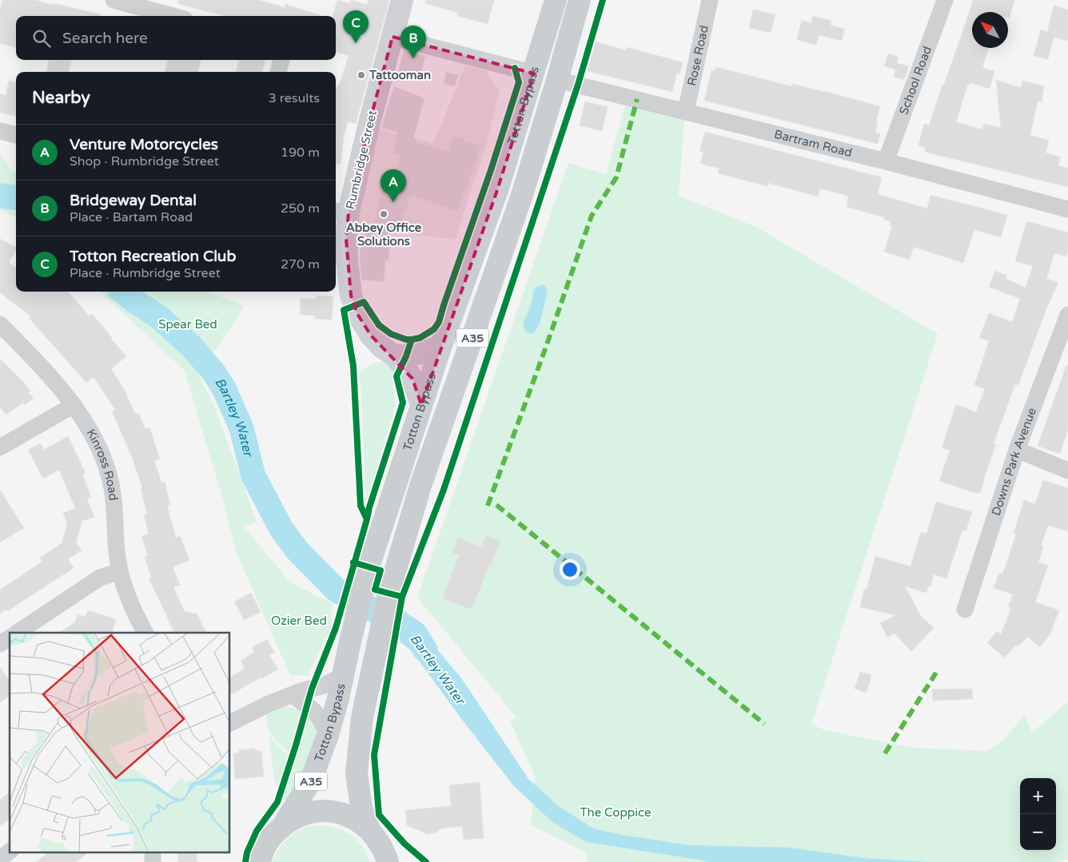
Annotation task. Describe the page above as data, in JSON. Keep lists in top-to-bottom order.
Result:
{
  "streets": {
    "main road": ["Totton Bypass", "Rumbridge Street", "A35"],
    "street": [
      "Rose Road",
      "School Road",
      "Bartram Road",
      "Downs Park Avenue",
      "Kinross Road"
    ]
  },
  "crossings": [
    ["Rose Road", "Bartram Road"],
    ["School Road", "Bartram Road"],
    ["Totton Bypass", "Bartram Road"],
    ["Totton Bypass", "Rumbridge Street"]
  ],
  "water": ["Bartley Water"],
  "parks": ["Spear Bed", "Ozier Bed", "The Coppice"],
  "places": ["Tattooman", "Abbey Office Solutions"],
  "north": "top left",
  "page": {
    "pins": ["C", "B", "A"],
    "search": "Search here",
    "heading": ["Nearby", "3 results"],
    "list": [
      {
        "mark": "A",
        "name": "Venture Motorcycles",
        "note": "Shop · Rumbridge Street",
        "value": "190 m"
      },
      {
        "mark": "B",
        "name": "Bridgeway Dental",
        "note": "Place · Bartam Road",
        "value": "250 m"
      },
      {
        "mark": "C",
        "name": "Totton Recreation Club",
        "note": "Place · Rumbridge Street",
        "value": "270 m"
      }
    ],
    "map_buttons": ["+", "−"]
  }
}
